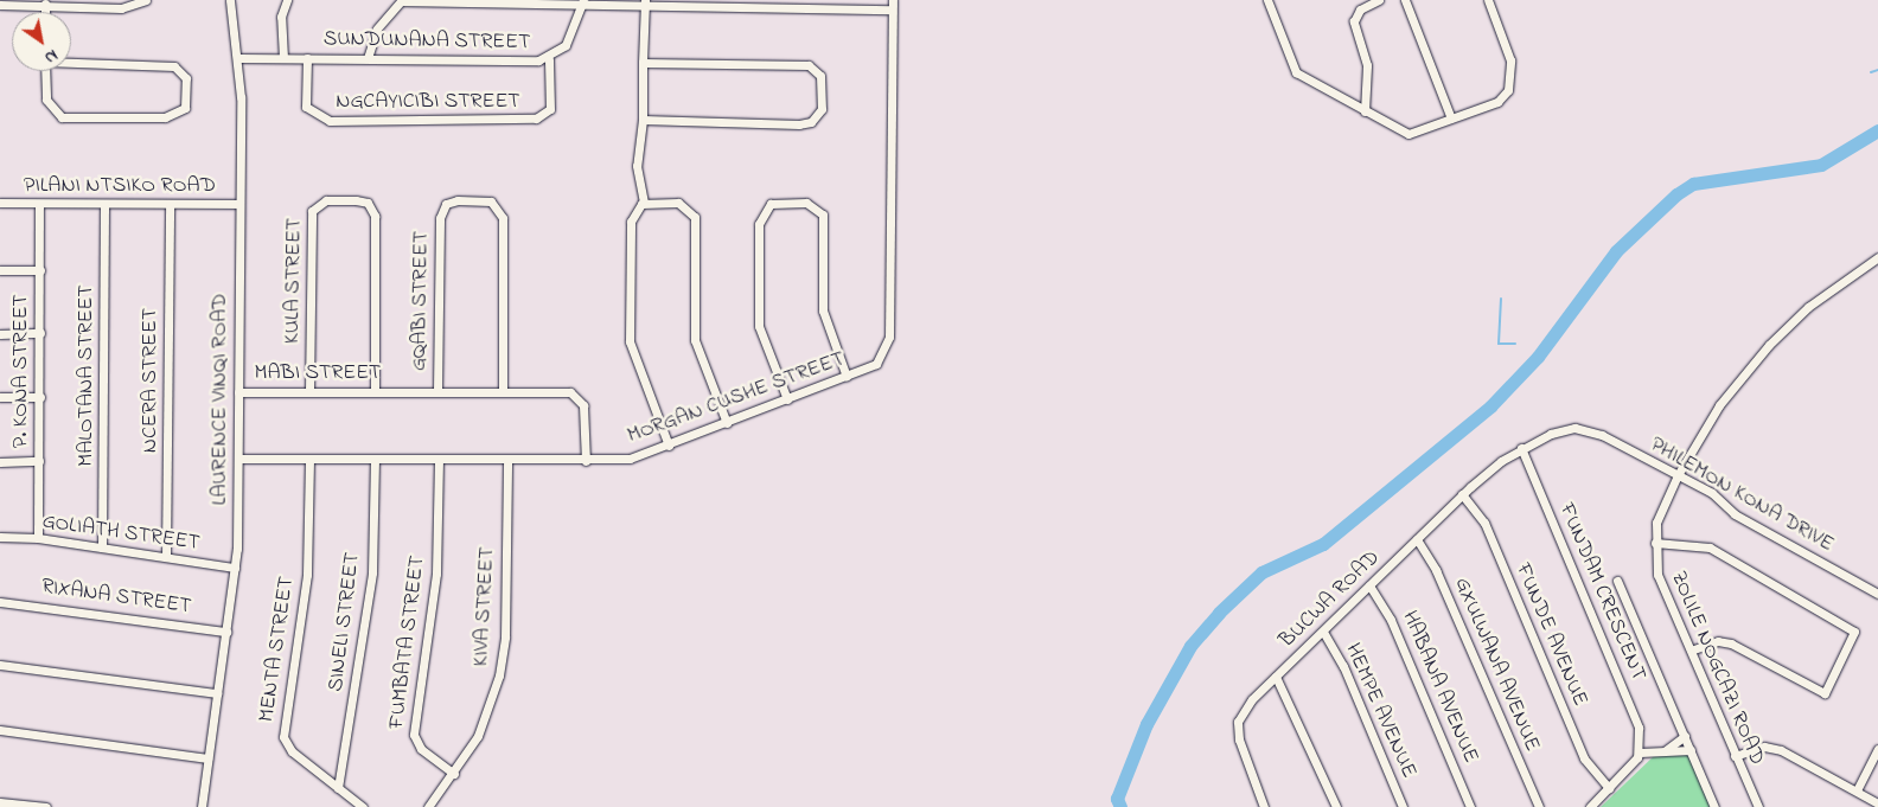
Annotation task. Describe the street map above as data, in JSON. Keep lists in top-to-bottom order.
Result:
{
  "streets": {
    "street": [
      "SUNDUNANA STREET",
      "NGCAYICIBI STREET",
      "PILANI NTSIKO ROAD",
      "KULA STREET",
      "GQABI STREET",
      "P. KONA STREET",
      "MABI STREET",
      "MALOTANA STREET",
      "NCERA STREET",
      "MORGAN CUSHE STREET",
      "LAURENCE VINQI ROAD",
      "PHILEMON KONA DRIVE",
      "GOLIATH STREET",
      "FUNDAM CRESCENT",
      "RIXANA STREET",
      "BUCWA ROAD",
      "KIVA STREET",
      "SINELI STREET",
      "FUNDE AVENUE",
      "FUMBATA STREET",
      "MENTA STREET",
      "GXULWANA AVENUE",
      "ZOLILE NOGCAZI ROAD",
      "HABANA AVENUE",
      "HEMPE AVENUE"
    ]
  },
  "crossings": [
    ["SUNDUNANA STREET", "NGCAYICIBI STREET"],
    ["SUNDUNANA STREET", "LAURENCE VINQI ROAD"],
    ["PILANI NTSIKO ROAD", "P. KONA STREET"],
    ["PILANI NTSIKO ROAD", "MALOTANA STREET"],
    ["PILANI NTSIKO ROAD", "NCERA STREET"],
    ["PILANI NTSIKO ROAD", "LAURENCE VINQI ROAD"],
    ["KULA STREET", "MABI STREET"],
    ["GQABI STREET", "MABI STREET"],
    ["P. KONA STREET", "GOLIATH STREET"],
    ["MABI STREET", "MORGAN CUSHE STREET"],
    ["MABI STREET", "LAURENCE VINQI ROAD"],
    ["MALOTANA STREET", "GOLIATH STREET"],
    ["NCERA STREET", "GOLIATH STREET"],
    ["MORGAN CUSHE STREET", "LAURENCE VINQI ROAD"],
    ["MORGAN CUSHE STREET", "KIVA STREET"],
    ["MORGAN CUSHE STREET", "SINELI STREET"],
    ["MORGAN CUSHE STREET", "FUMBATA STREET"],
    ["MORGAN CUSHE STREET", "MENTA STREET"],
    ["LAURENCE VINQI ROAD", "GOLIATH STREET"],
    ["LAURENCE VINQI ROAD", "RIXANA STREET"],
    ["PHILEMON KONA DRIVE", "FUNDAM CRESCENT"],
    ["PHILEMON KONA DRIVE", "BUCWA ROAD"],
    ["PHILEMON KONA DRIVE", "ZOLILE NOGCAZI ROAD"],
    ["FUNDAM CRESCENT", "BUCWA ROAD"],
    ["BUCWA ROAD", "FUNDE AVENUE"],
    ["BUCWA ROAD", "GXULWANA AVENUE"],
    ["BUCWA ROAD", "HABANA AVENUE"],
    ["BUCWA ROAD", "HEMPE AVENUE"],
    ["KIVA STREET", "FUMBATA STREET"],
    ["SINELI STREET", "MENTA STREET"]
  ],
  "north": "bottom right"
}
